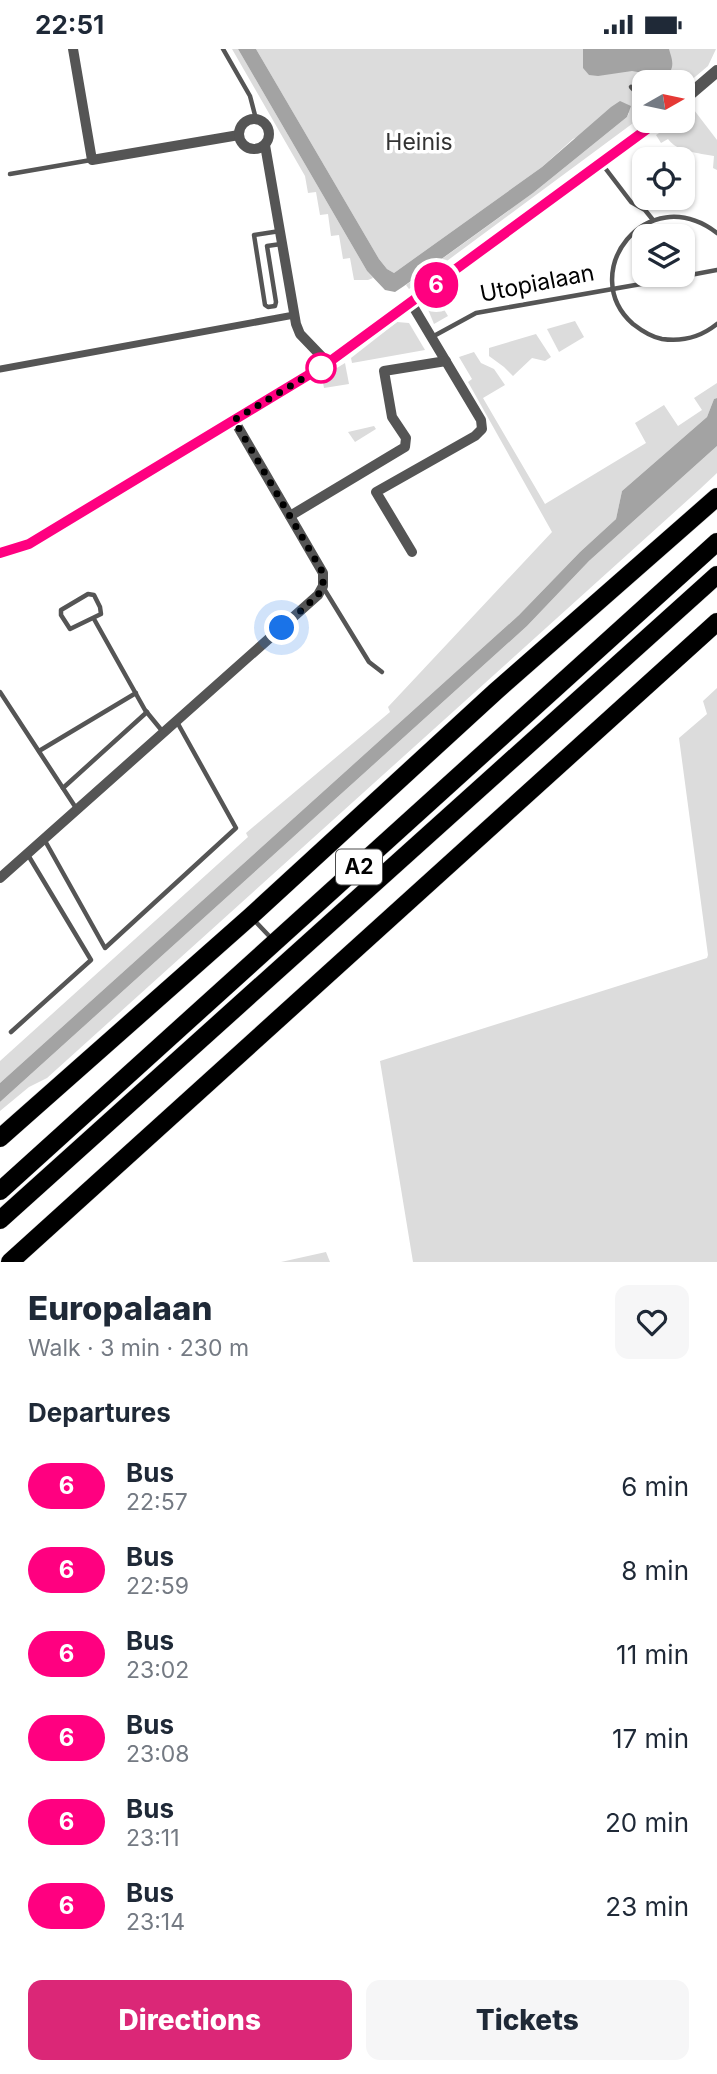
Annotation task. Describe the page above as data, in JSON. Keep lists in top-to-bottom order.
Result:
{
  "streets": {
    "highway": ["A2"],
    "lane": ["Utopialaan"]
  },
  "parks": ["Heinis"],
  "lines": ["bus line 6"],
  "north": "right",
  "page": {
    "status": "22:51",
    "on_map": "6",
    "heading": [
      ["Europalaan", "Walk · 3 min · 230 m"],
      "Departures"
    ],
    "list": [
      {
        "mark": "6",
        "name": "Bus",
        "note": "22:57",
        "value": "6 min"
      },
      {
        "mark": "6",
        "name": "Bus",
        "note": "22:59",
        "value": "8 min"
      },
      {
        "mark": "6",
        "name": "Bus",
        "note": "23:02",
        "value": "11 min"
      },
      {
        "mark": "6",
        "name": "Bus",
        "note": "23:08",
        "value": "17 min"
      },
      {
        "mark": "6",
        "name": "Bus",
        "note": "23:11",
        "value": "20 min"
      },
      {
        "mark": "6",
        "name": "Bus",
        "note": "23:14",
        "value": "23 min"
      }
    ],
    "buttons": ["Directions", "Tickets"]
  }
}
